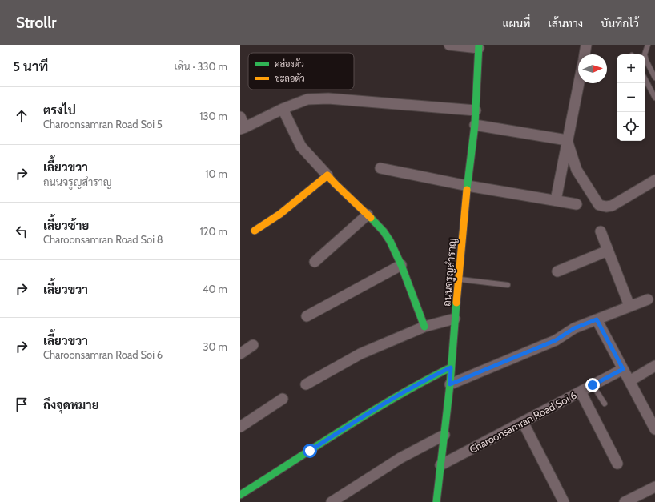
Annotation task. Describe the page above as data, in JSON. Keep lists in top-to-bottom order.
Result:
{
  "streets": {
    "street": ["ถนนจรูญสำราญ", "Charoonsamran Road Soi 6"]
  },
  "crossings": [
    ["ถนนจรูญสำราญ", "Charoonsamran Road Soi 6"]
  ],
  "legend": ["คล่องตัว", "ชะลอตัว"],
  "north": "right",
  "page": {
    "header": "Strollr",
    "nav": ["แผนที่", "เส้นทาง", "บันทึกไว้"],
    "heading": ["5 นาที", "เดิน · 330 m"],
    "map_buttons": ["+", "−"],
    "list": [
      ["ตรงไป", "Charoonsamran Road Soi 5", "130 m"],
      ["เลี้ยวขวา", "ถนนจรูญสำราญ", "10 m"],
      ["เลี้ยวซ้าย", "Charoonsamran Road Soi 8", "120 m"],
      ["เลี้ยวขวา", "40 m"],
      ["เลี้ยวขวา", "Charoonsamran Road Soi 6", "30 m"],
      "ถึงจุดหมาย"
    ]
  }
}
